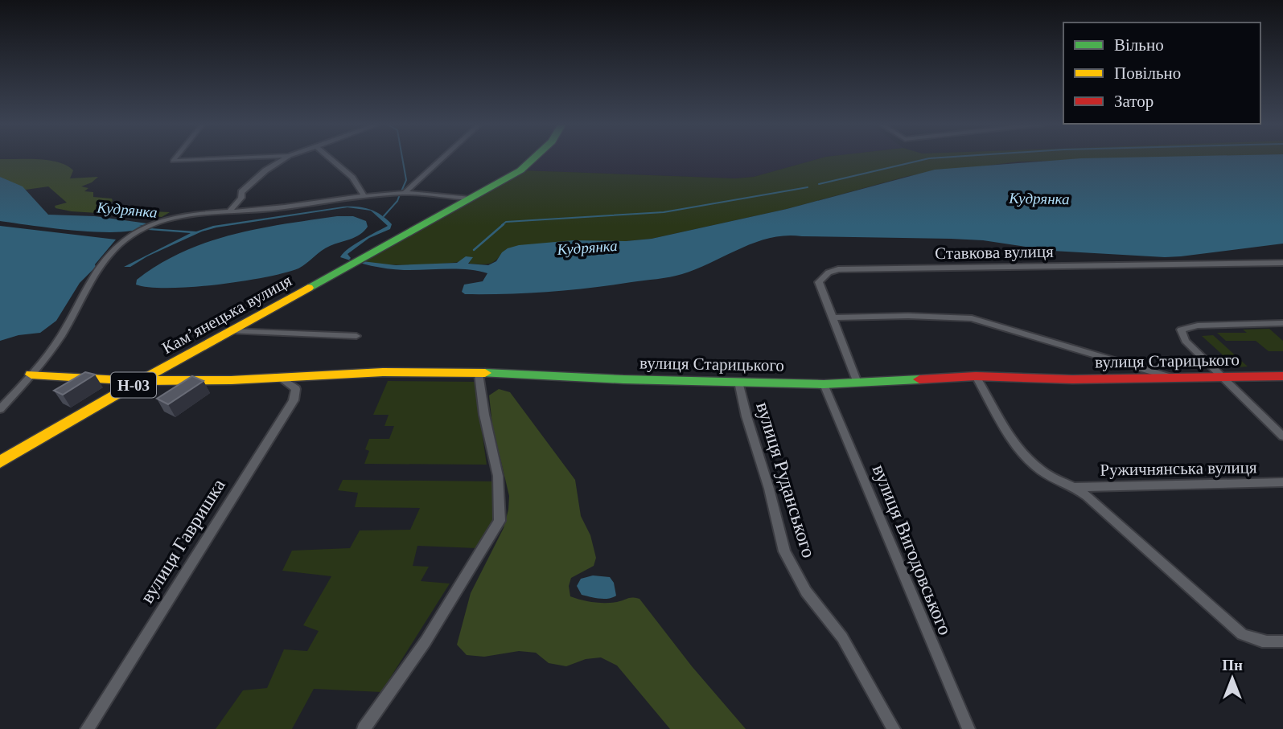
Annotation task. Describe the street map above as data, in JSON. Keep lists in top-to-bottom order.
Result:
{
  "streets": {
    "street": [
      "Ставкова вулиця",
      "Камʼянецька вулиця",
      "вулиця Старицького",
      "Н-03",
      "Ружичнянська вулиця",
      "вулиця Руданського",
      "вулиця Гавришка",
      "вулиця Вигодовського"
    ]
  },
  "crossings": [
    ["Ставкова вулиця", "вулиця Старицького"],
    ["Камʼянецька вулиця", "вулиця Старицького"],
    ["вулиця Старицького", "вулиця Руданського"],
    ["вулиця Старицького", "вулиця Гавришка"],
    ["вулиця Старицького", "вулиця Вигодовського"]
  ],
  "water": ["Кудрянка"],
  "legend": ["Вільно", "Повільно", "Затор"],
  "north": "top"
}
